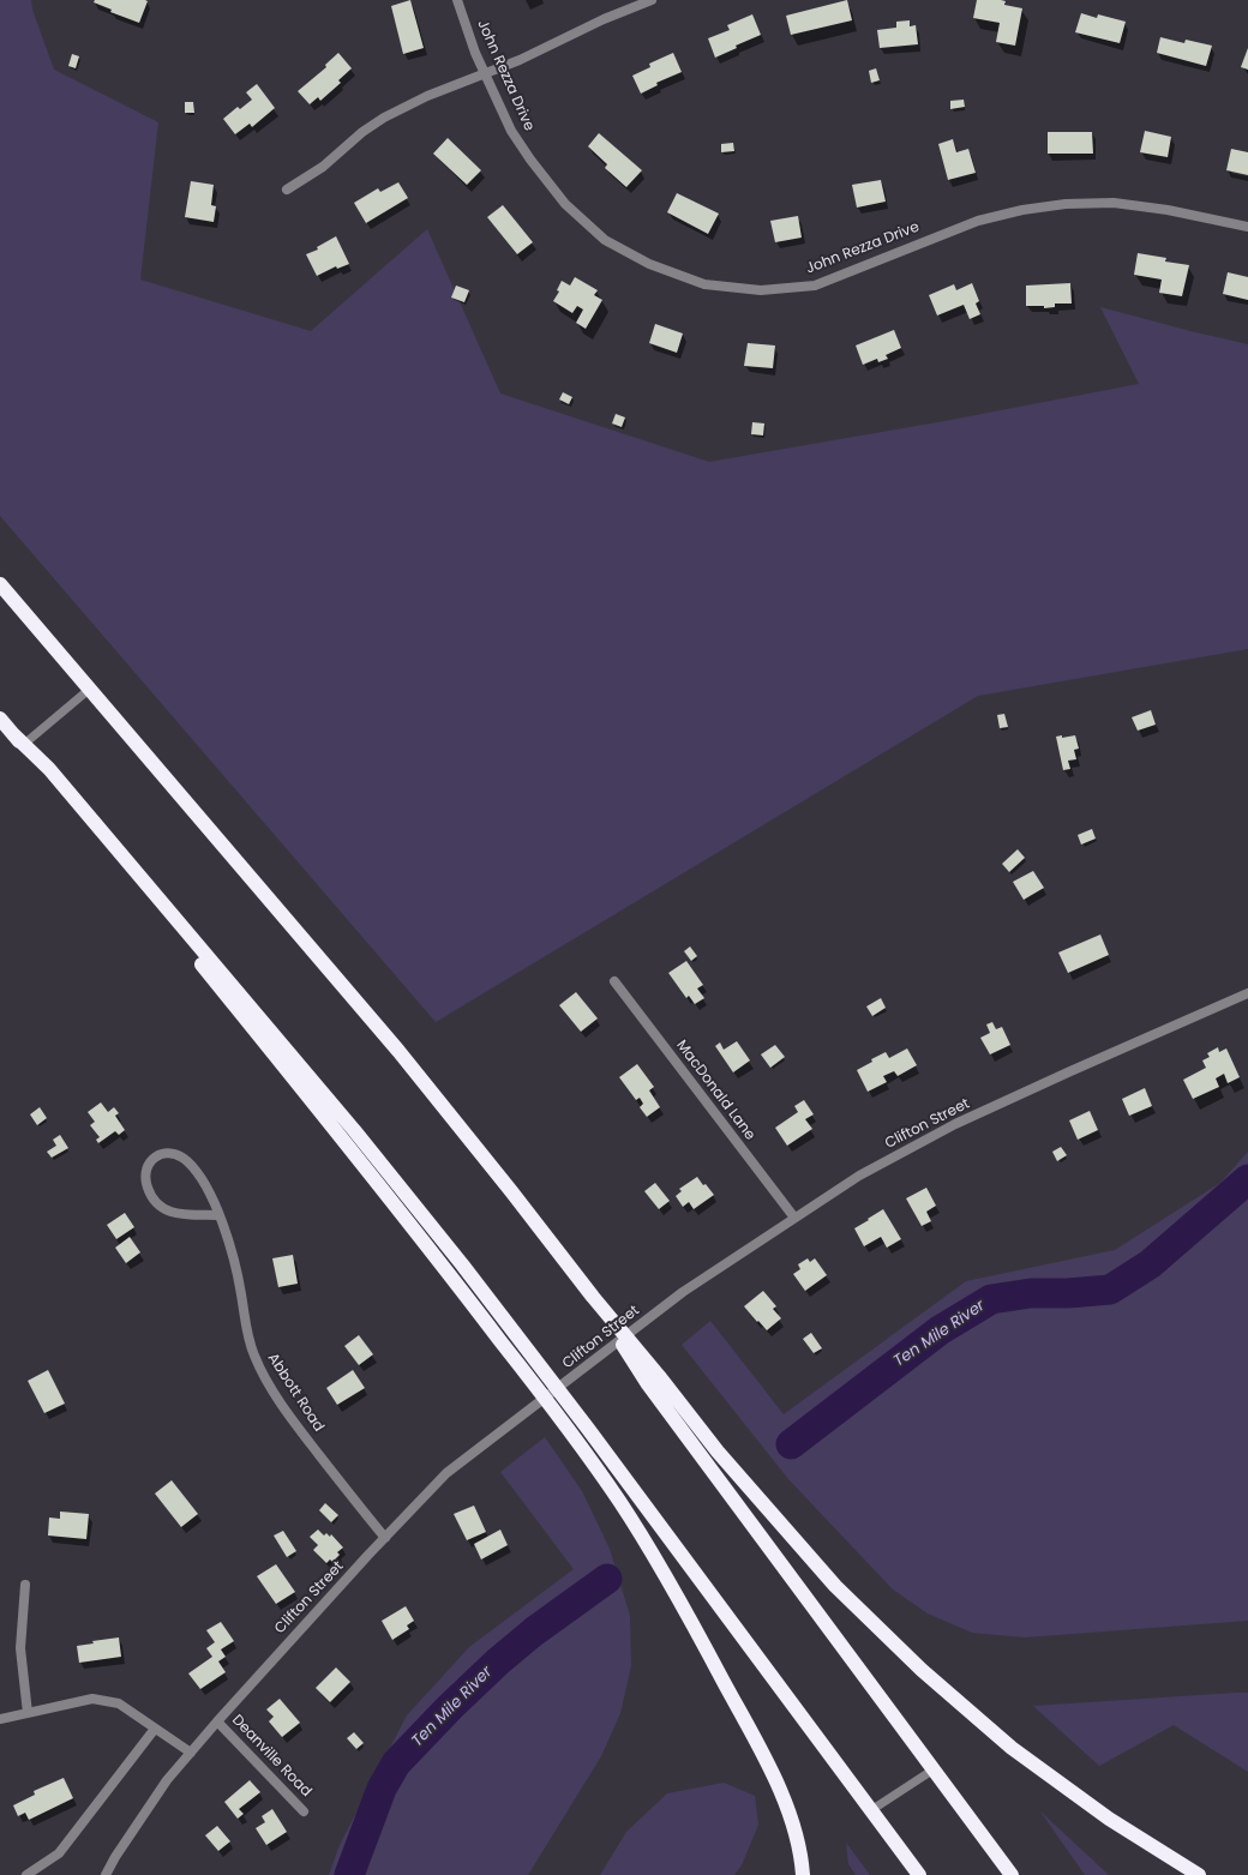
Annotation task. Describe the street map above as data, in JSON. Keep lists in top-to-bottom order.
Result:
{
  "streets": {
    "street": [
      "John Rezza Drive",
      "MacDonald Lane",
      "Clifton Street",
      "Abbott Road",
      "Deanville Road"
    ]
  },
  "crossings": [
    ["MacDonald Lane", "Clifton Street"],
    ["Clifton Street", "Abbott Road"],
    ["Clifton Street", "Deanville Road"]
  ],
  "water": ["Ten Mile River"]
}
